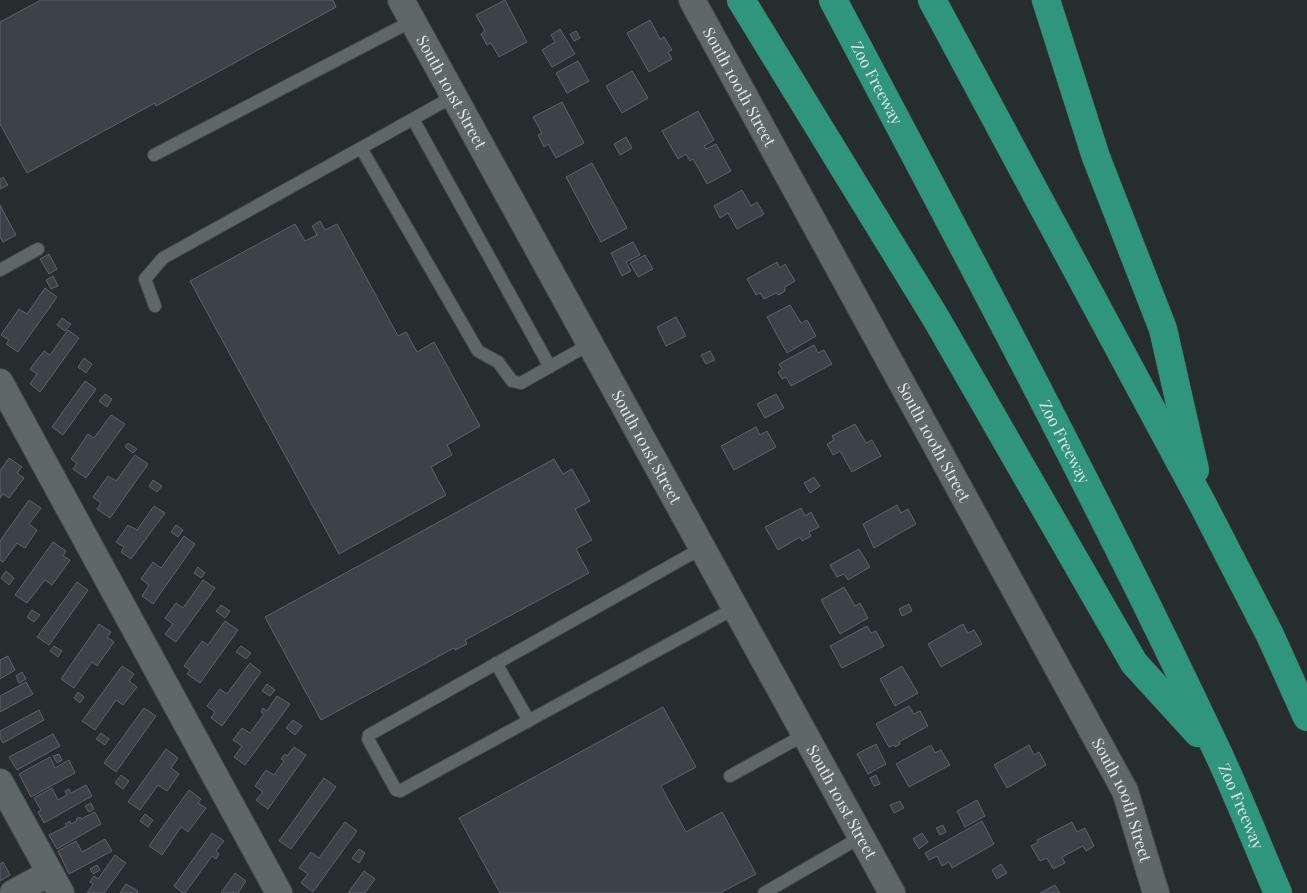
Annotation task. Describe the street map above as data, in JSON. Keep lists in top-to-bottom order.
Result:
{
  "streets": {
    "highway": ["Zoo Freeway"],
    "street": ["South 100th Street", "South 101st Street"]
  }
}
